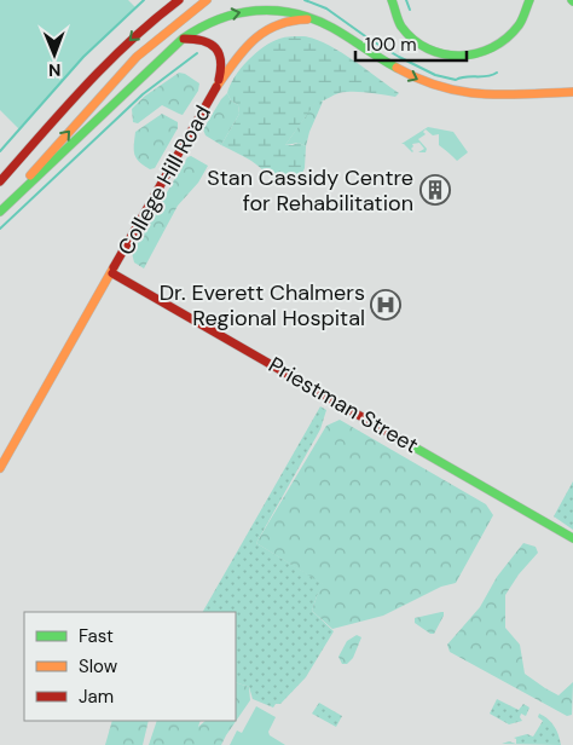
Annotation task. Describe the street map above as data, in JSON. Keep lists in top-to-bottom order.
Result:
{
  "streets": {
    "main road": ["College Hill Road", "Priestman Street"]
  },
  "crossings": [
    ["College Hill Road", "Priestman Street"]
  ],
  "places": {
    "building": ["Stan Cassidy Centre for Rehabilitation"],
    "hospital": ["Dr. Everett Chalmers Regional Hospital"]
  },
  "legend": ["Fast", "Slow", "Jam"],
  "scale_bar": "100 m",
  "north": "bottom"
}
